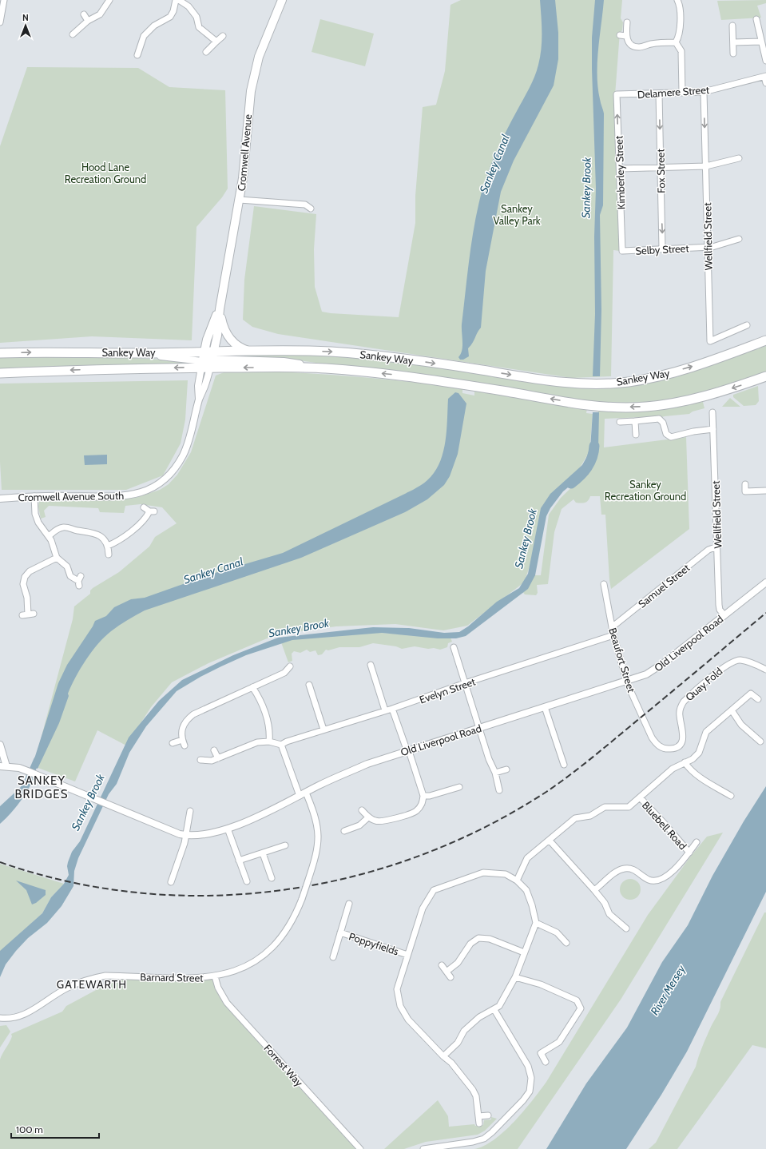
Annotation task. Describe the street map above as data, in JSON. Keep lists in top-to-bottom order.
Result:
{
  "streets": {
    "highway": ["Sankey Way"],
    "main road": ["Cromwell Avenue"],
    "street": [
      "Delamere Street",
      "Fox Street",
      "Kimberley Street",
      "Wellfield Street",
      "Selby Street",
      "Cromwell Avenue South",
      "Samuel Street",
      "Old Liverpool Road",
      "Beaufort Street",
      "Quay Fold",
      "Evelyn Street",
      "Bluebell Road",
      "Poppyfields",
      "Barnard Street",
      "Forrest Way"
    ]
  },
  "crossings": [
    ["Delamere Street", "Fox Street"],
    ["Delamere Street", "Kimberley Street"],
    ["Delamere Street", "Wellfield Street"],
    ["Cromwell Avenue", "Sankey Way"],
    ["Cromwell Avenue", "Cromwell Avenue South"],
    ["Fox Street", "Selby Street"],
    ["Kimberley Street", "Selby Street"],
    ["Wellfield Street", "Selby Street"],
    ["Wellfield Street", "Samuel Street"],
    ["Wellfield Street", "Old Liverpool Road"],
    ["Sankey Way", "Cromwell Avenue South"],
    ["Samuel Street", "Beaufort Street"],
    ["Old Liverpool Road", "Beaufort Street"],
    ["Old Liverpool Road", "Barnard Street"],
    ["Beaufort Street", "Quay Fold"],
    ["Beaufort Street", "Evelyn Street"],
    ["Barnard Street", "Forrest Way"]
  ],
  "one_way": ["Fox Street", "Kimberley Street"],
  "districts": ["SANKEY BRIDGES", "GATEWARTH"],
  "water": ["Sankey Canal", "Sankey Brook", "River Mersey"],
  "parks": ["Hood Lane Recreation Ground", "Sankey Valley Park", "Sankey Recreation Ground"],
  "scale_bar": "100 m",
  "north": "top"
}
